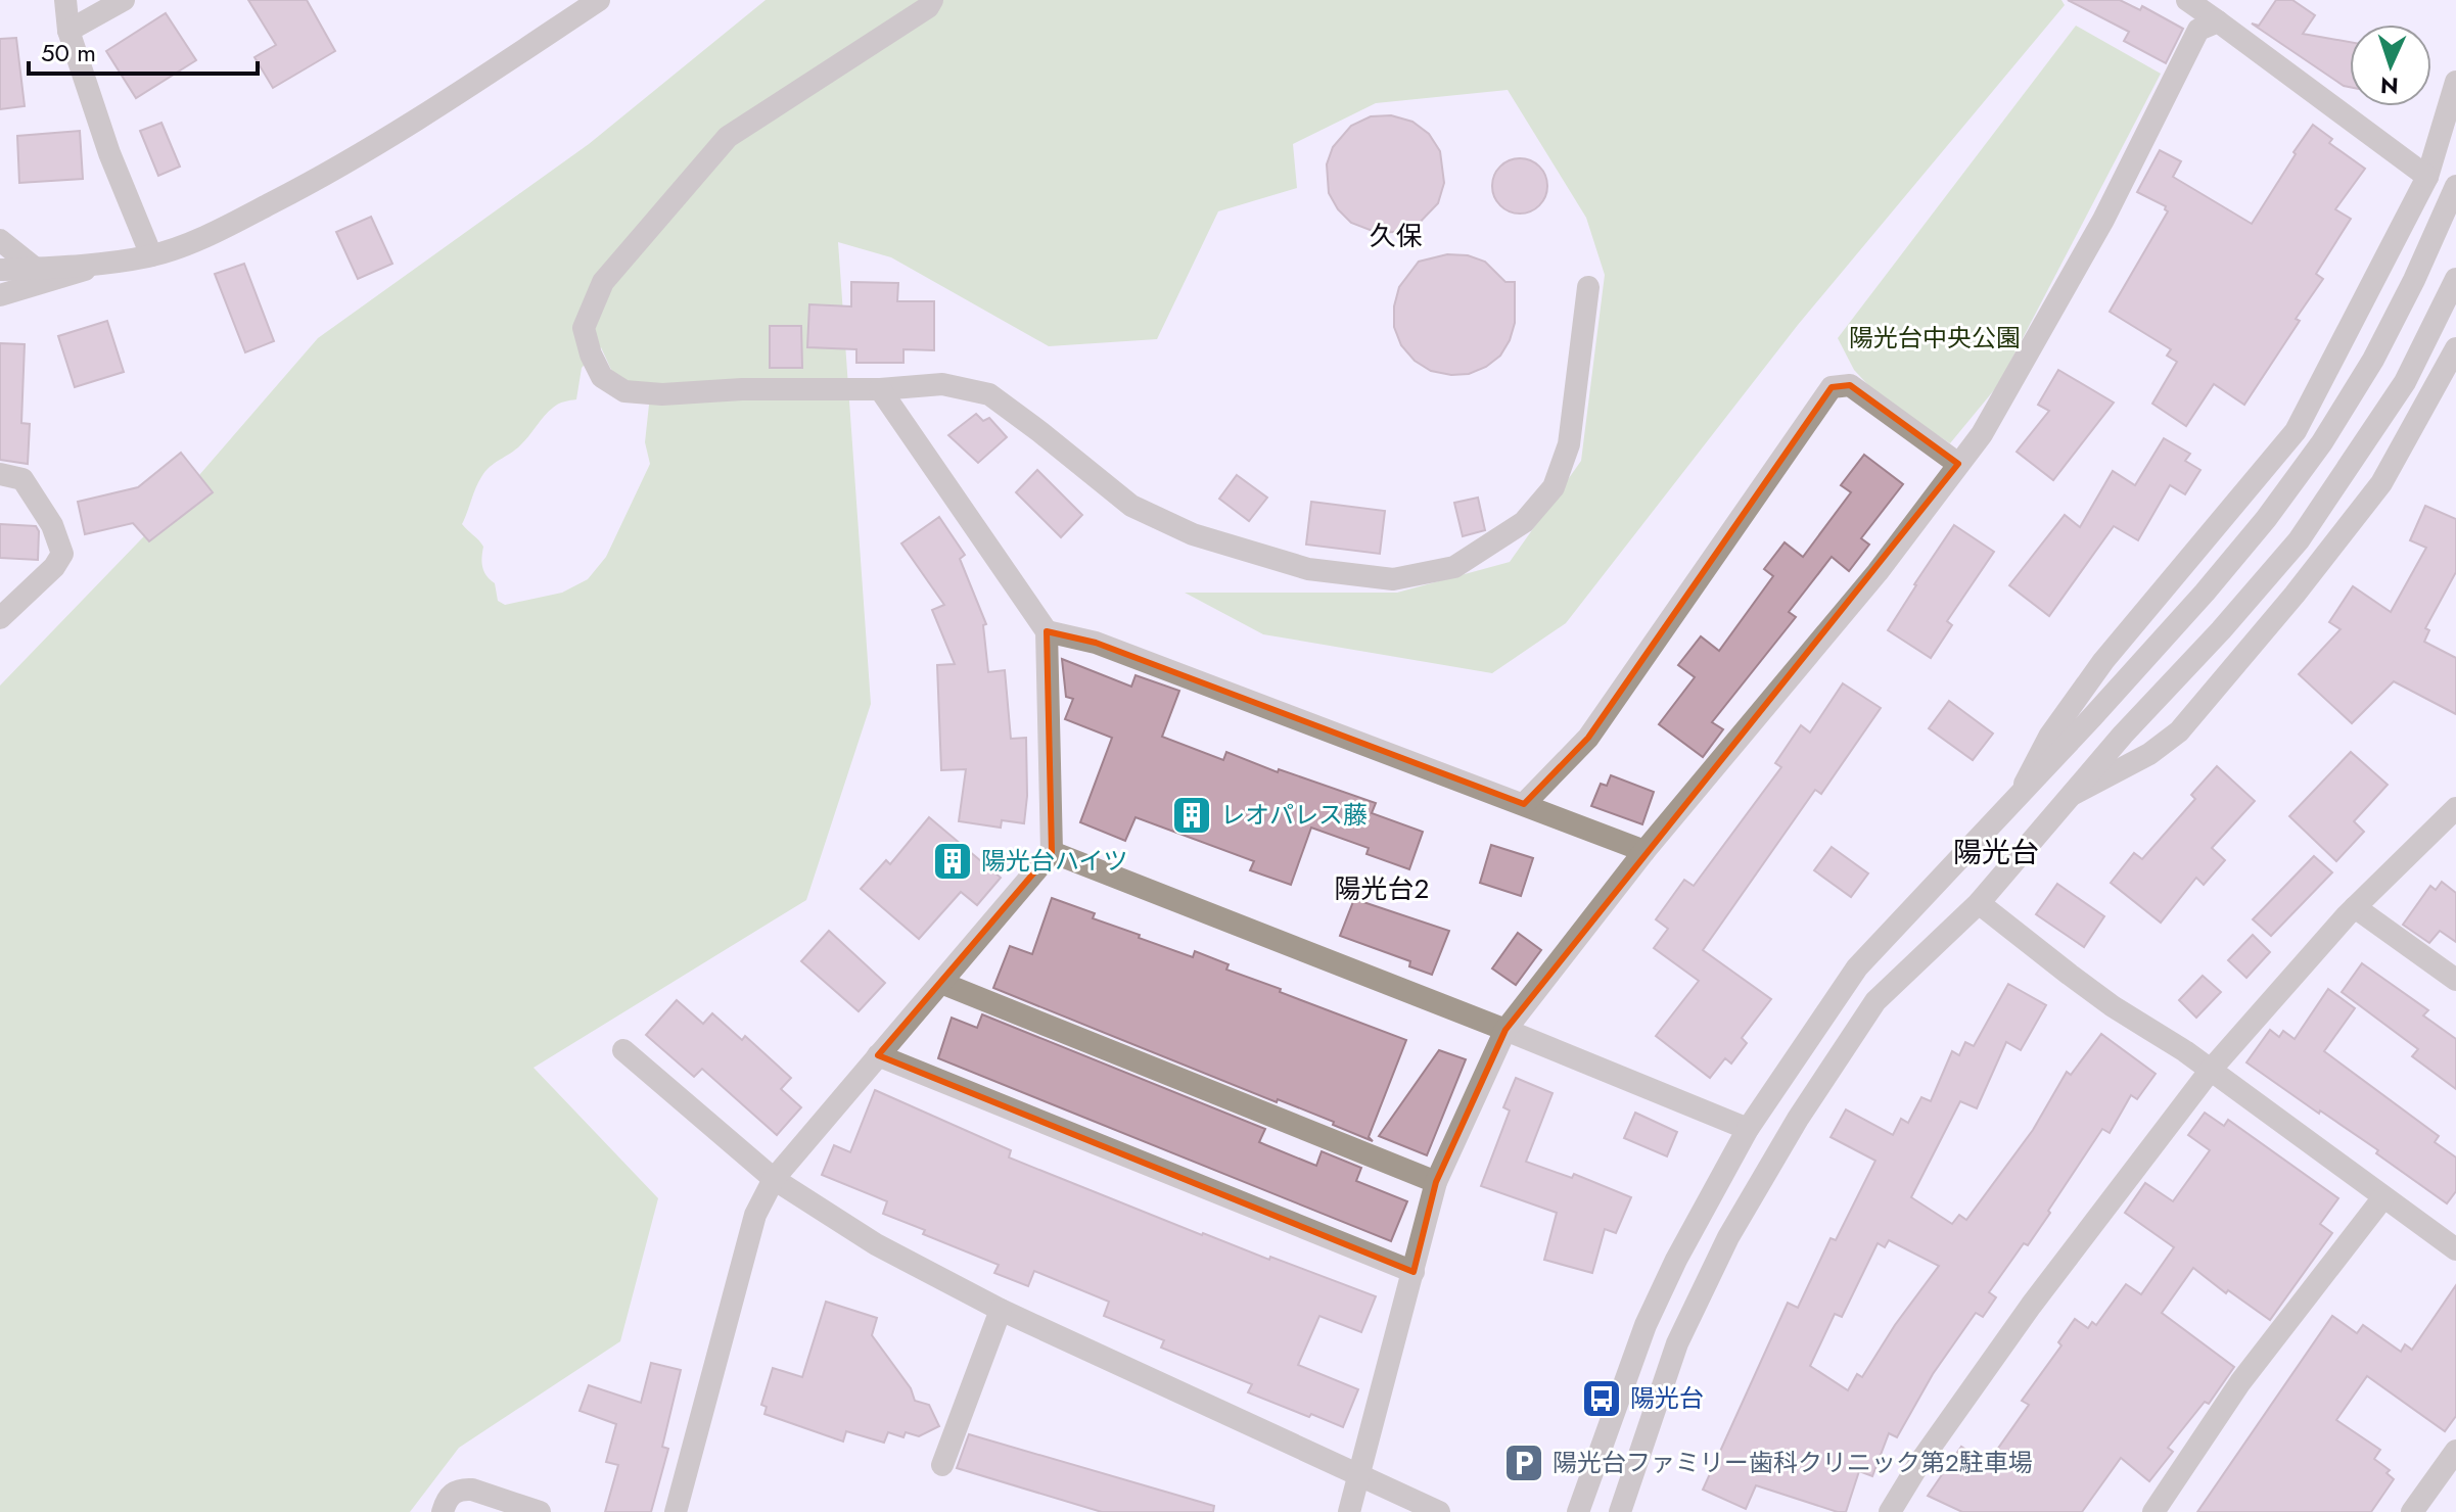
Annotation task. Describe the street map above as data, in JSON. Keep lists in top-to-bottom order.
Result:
{
  "districts": ["久保", "陽光台", "陽光台2"],
  "parks": ["陽光台中央公園"],
  "places": {
    "building": ["レオパレス藤", "陽光台ハイツ"],
    "bus stop": ["陽光台"],
    "parking": ["陽光台ファミリー歯科クリニック第2駐車場"]
  },
  "scale_bar": "50 m",
  "north": "bottom"
}
